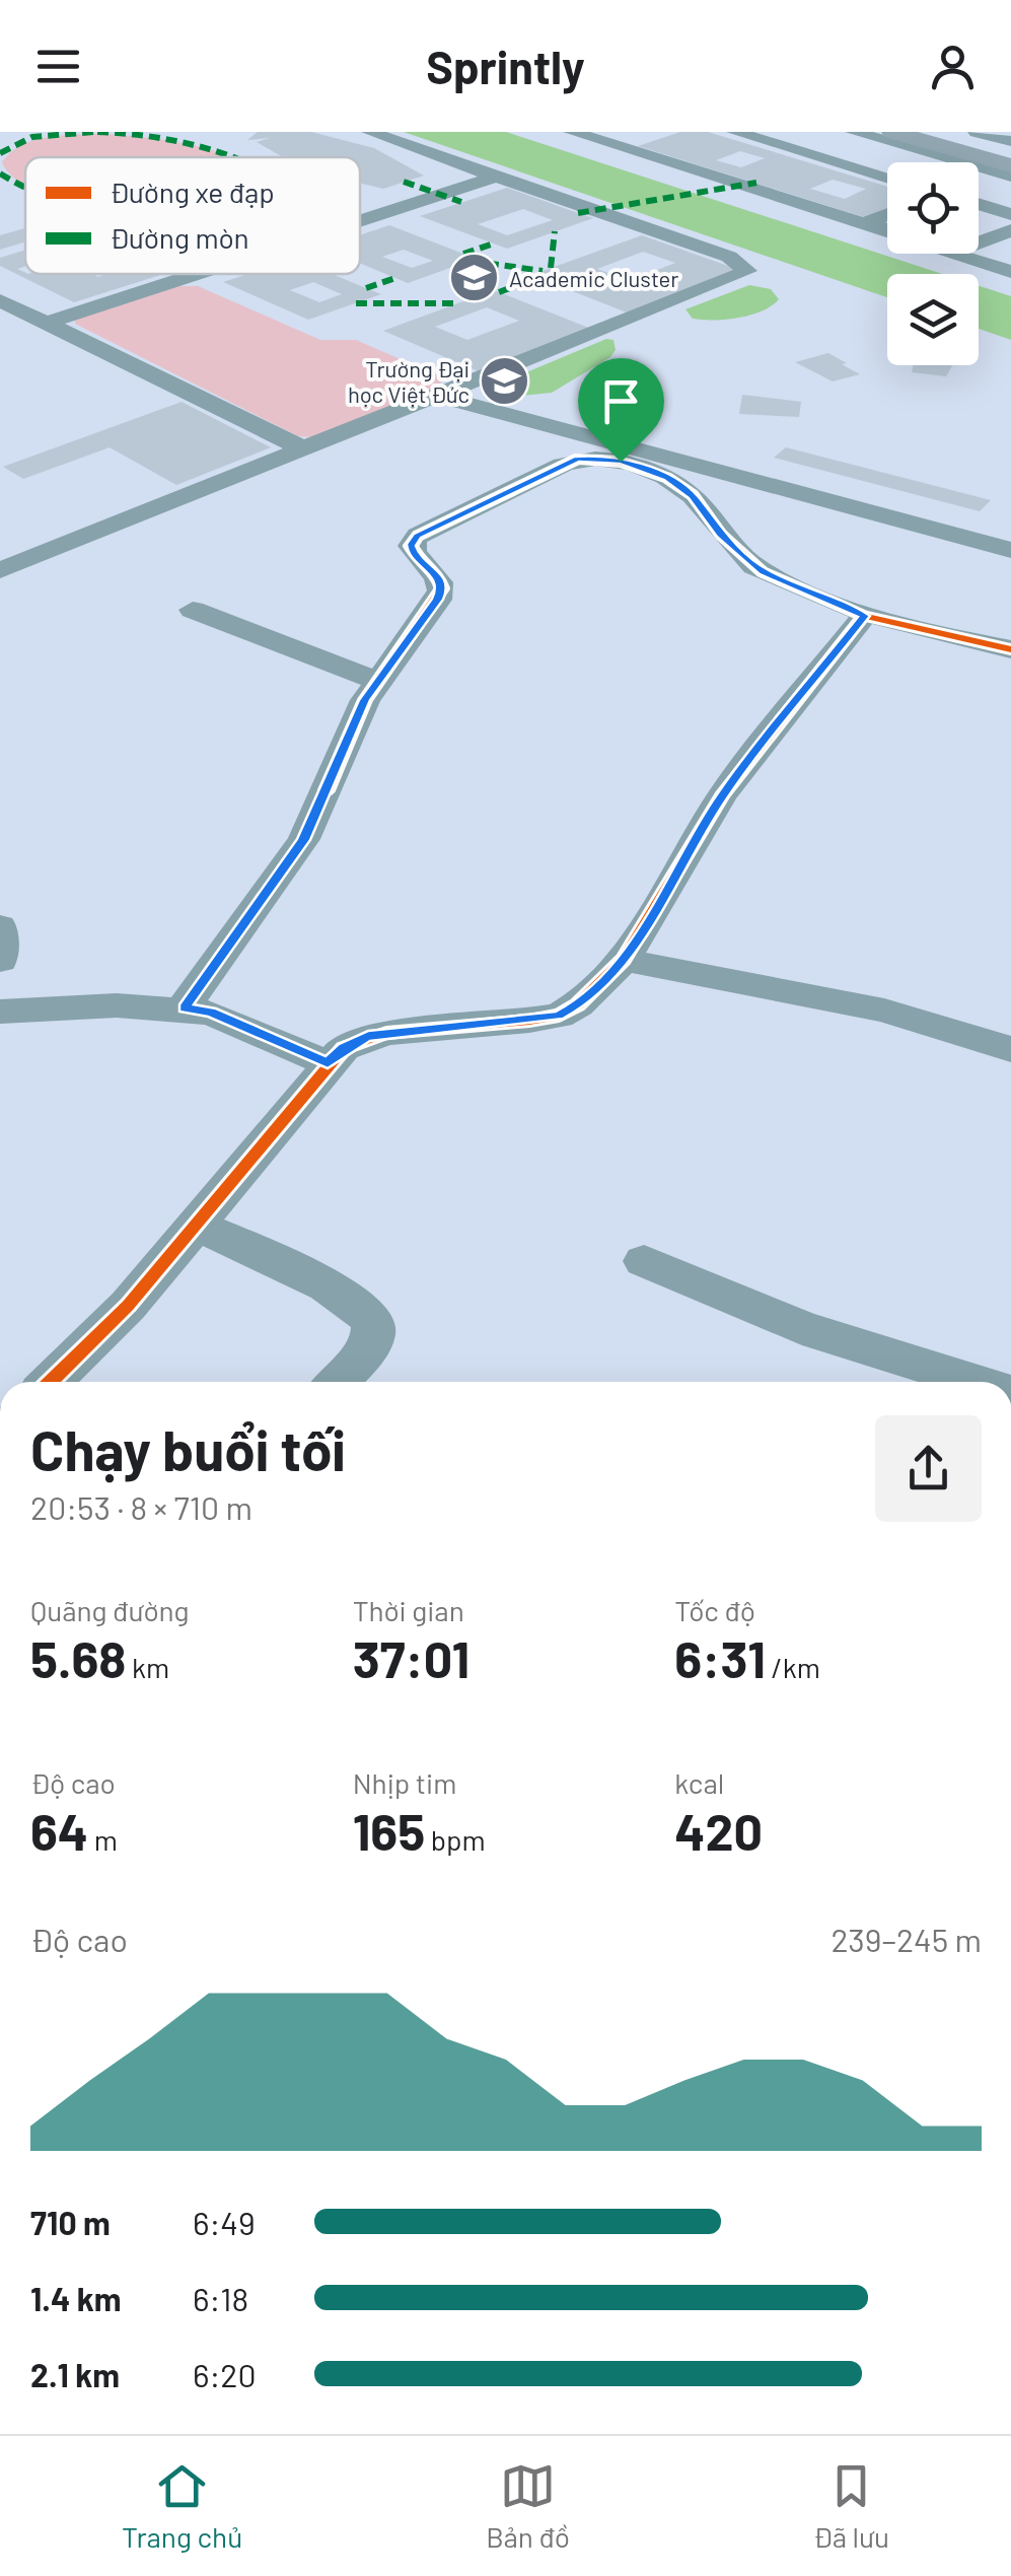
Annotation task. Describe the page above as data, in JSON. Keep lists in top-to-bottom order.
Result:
{
  "places": {
    "school or university": ["Academic Cluster", "Trường Đại học Việt Đức"]
  },
  "legend": ["Đường xe đạp", "Đường mòn"],
  "page": {
    "header": "Sprintly",
    "heading": ["Chạy buổi tối", "20:53 · 8 × 710 m"],
    "stats": [
      ["Quãng đường", "5.68 km"],
      ["Thời gian", "37:01"],
      ["Tốc độ", "6:31 /km"],
      ["Độ cao", "64 m"],
      ["Nhịp tim", "165 bpm"],
      ["kcal", "420"]
    ],
    "chart": ["Độ cao", "239–245 m"],
    "list": [
      {
        "name": "710 m",
        "note": "6:49"
      },
      {
        "name": "1.4 km",
        "note": "6:18"
      },
      {
        "name": "2.1 km",
        "note": "6:20"
      }
    ],
    "tabs": ["Trang chủ", "Bản đồ", "Đã lưu"]
  }
}
